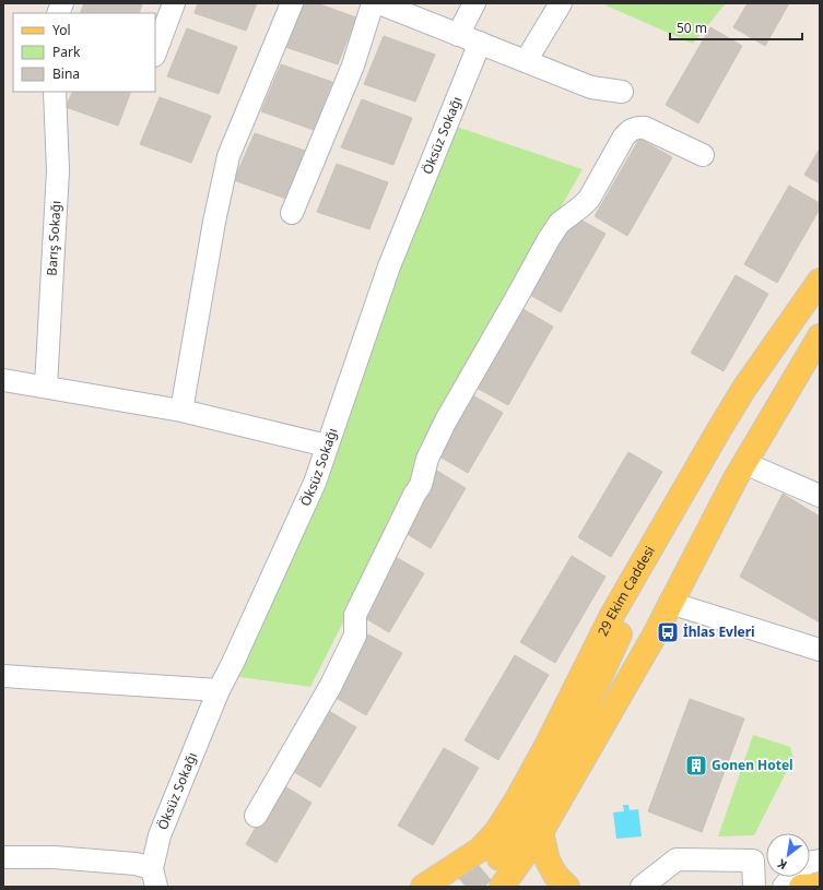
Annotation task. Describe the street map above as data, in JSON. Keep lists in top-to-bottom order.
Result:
{
  "streets": {
    "main road": ["29 Ekim Caddesi"],
    "street": ["Öksüz Sokağı", "Barış Sokağı"]
  },
  "places": {
    "bus stop": ["İhlas Evleri"],
    "building": ["Gonen Hotel"]
  },
  "legend": ["Yol", "Park", "Bina"],
  "scale_bar": "50 m",
  "north": "bottom left"
}
